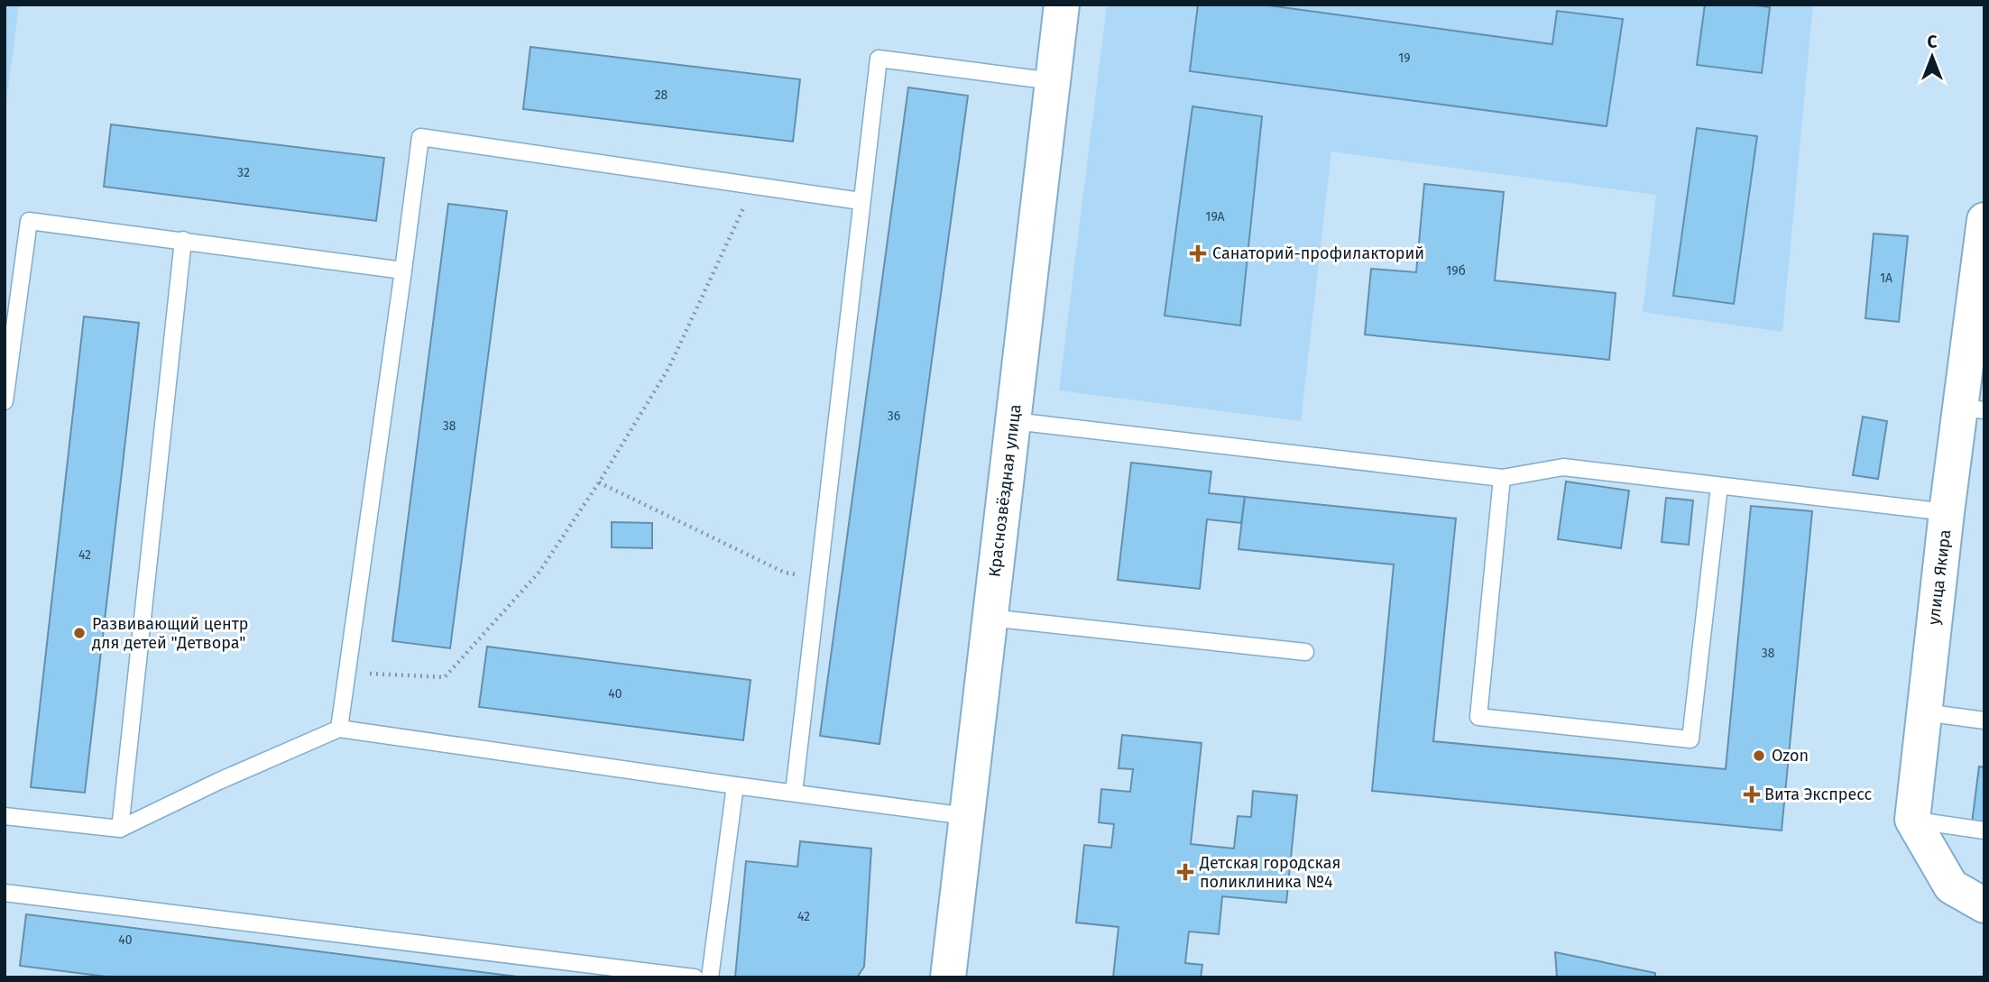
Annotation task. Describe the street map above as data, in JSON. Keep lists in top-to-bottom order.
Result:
{
  "streets": {
    "street": ["Краснозвёздная улица", "улица Якира"]
  },
  "places": {
    "health": ["Cанаторий-профилакторий", "Вита Экспресс", "Детская городская поликлиника №4"],
    "other": ["Развивающий центр для детей \"Детвора\"", "Ozon"]
  },
  "house_numbers": [
    "19",
    "28",
    "32",
    "19А",
    "19б",
    "1А",
    "36",
    "38",
    "42",
    "38",
    "40",
    "42",
    "40"
  ],
  "north": "top"
}
